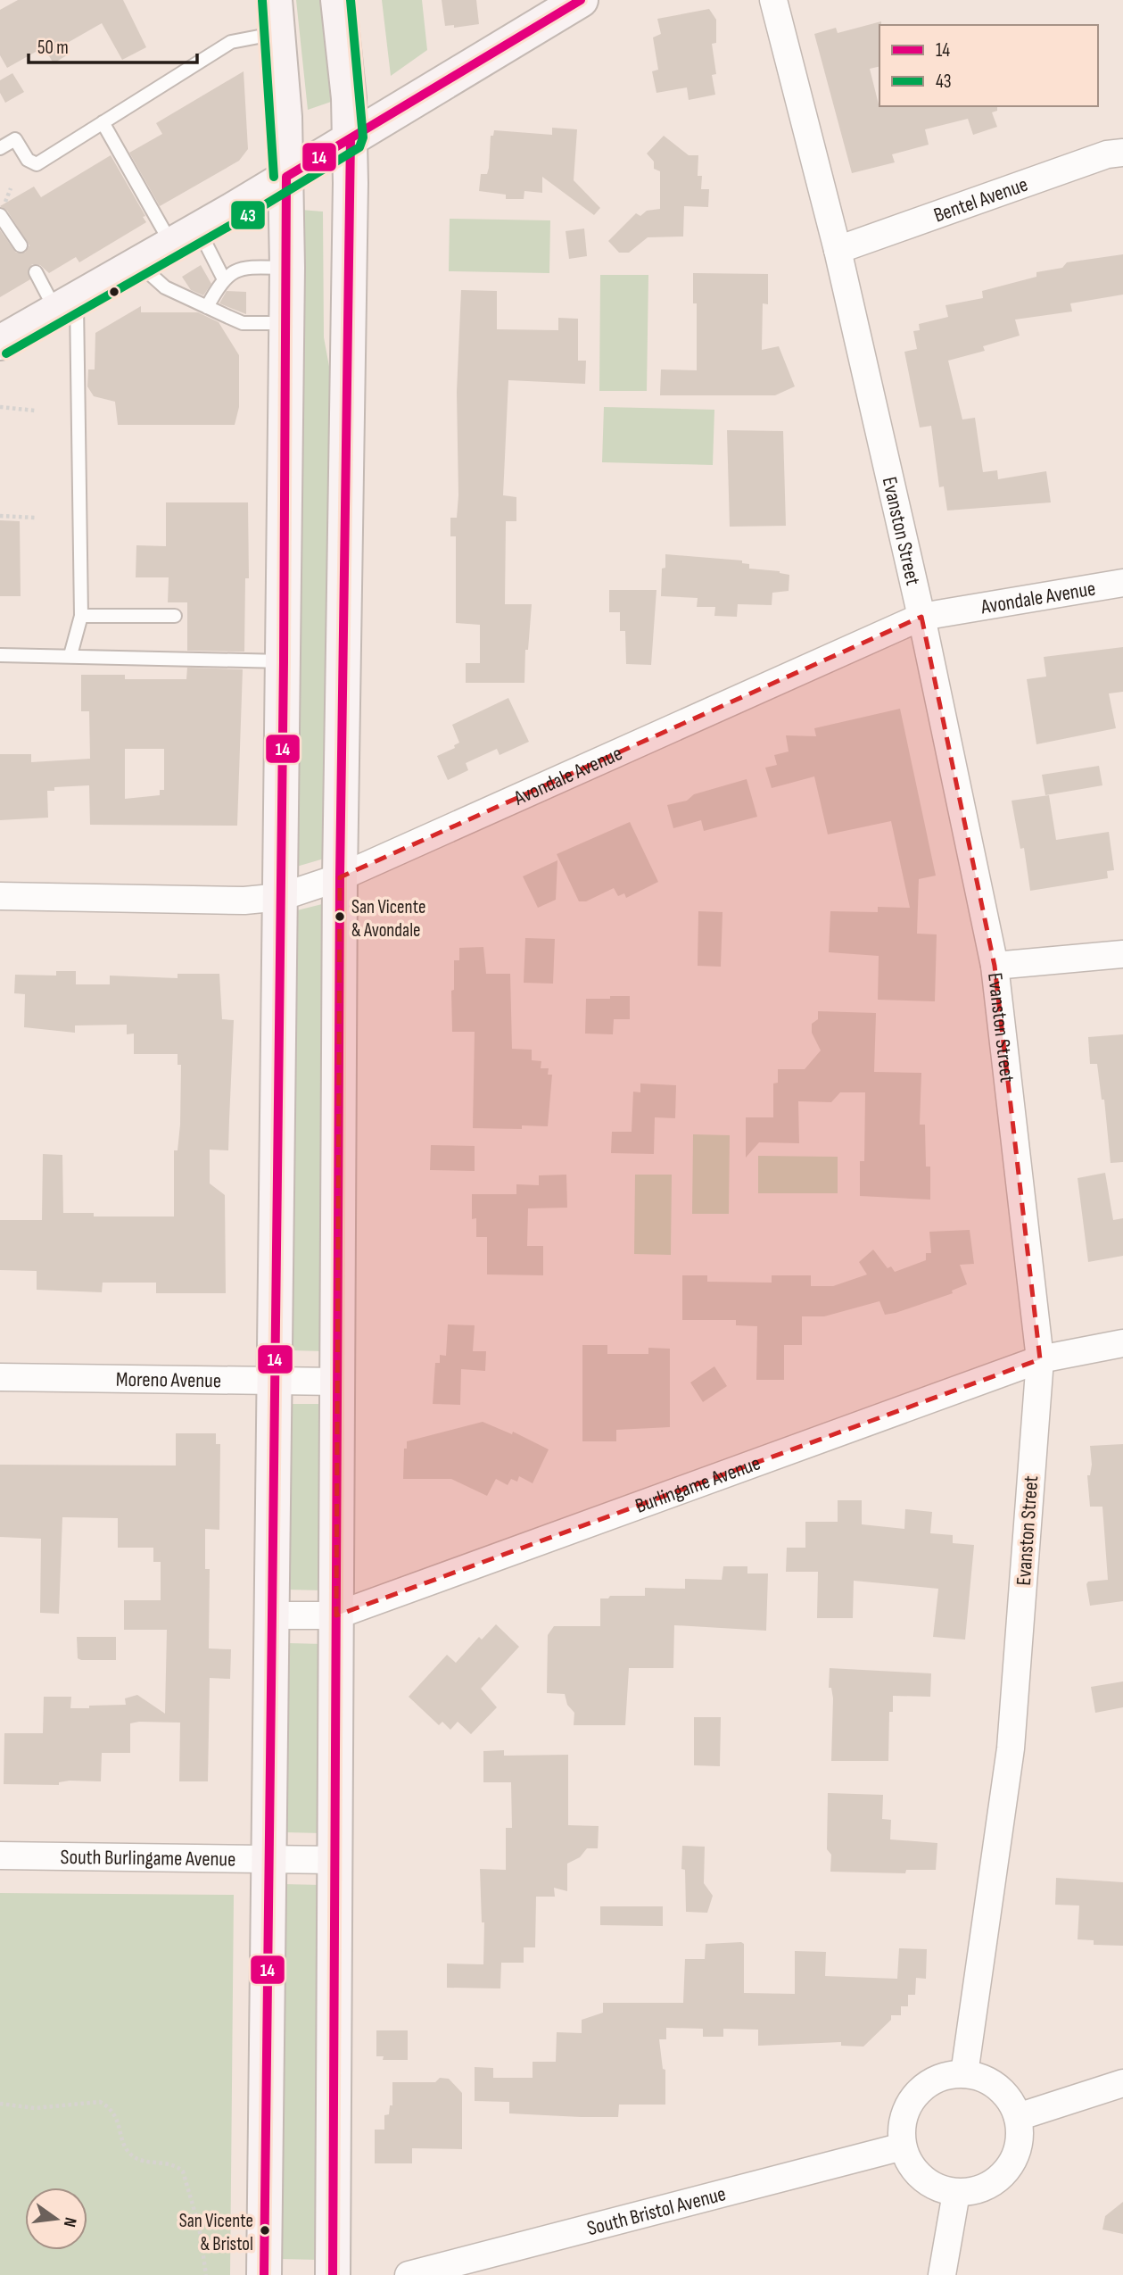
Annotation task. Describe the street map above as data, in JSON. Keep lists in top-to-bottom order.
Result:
{
  "streets": {
    "street": [
      "Bentel Avenue",
      "Evanston Street",
      "Avondale Avenue",
      "Moreno Avenue",
      "Burlingame Avenue",
      "South Burlingame Avenue",
      "South Bristol Avenue"
    ]
  },
  "crossings": [
    ["Bentel Avenue", "Evanston Street"],
    ["Evanston Street", "Avondale Avenue"],
    ["Evanston Street", "Burlingame Avenue"],
    ["Evanston Street", "South Bristol Avenue"]
  ],
  "places": ["San Vicente & Avondale", "San Vicente & Bristol"],
  "lines": ["transit line 14", "transit line 43"],
  "legend": ["14", "43"],
  "scale_bar": "50 m",
  "north": "right"
}
